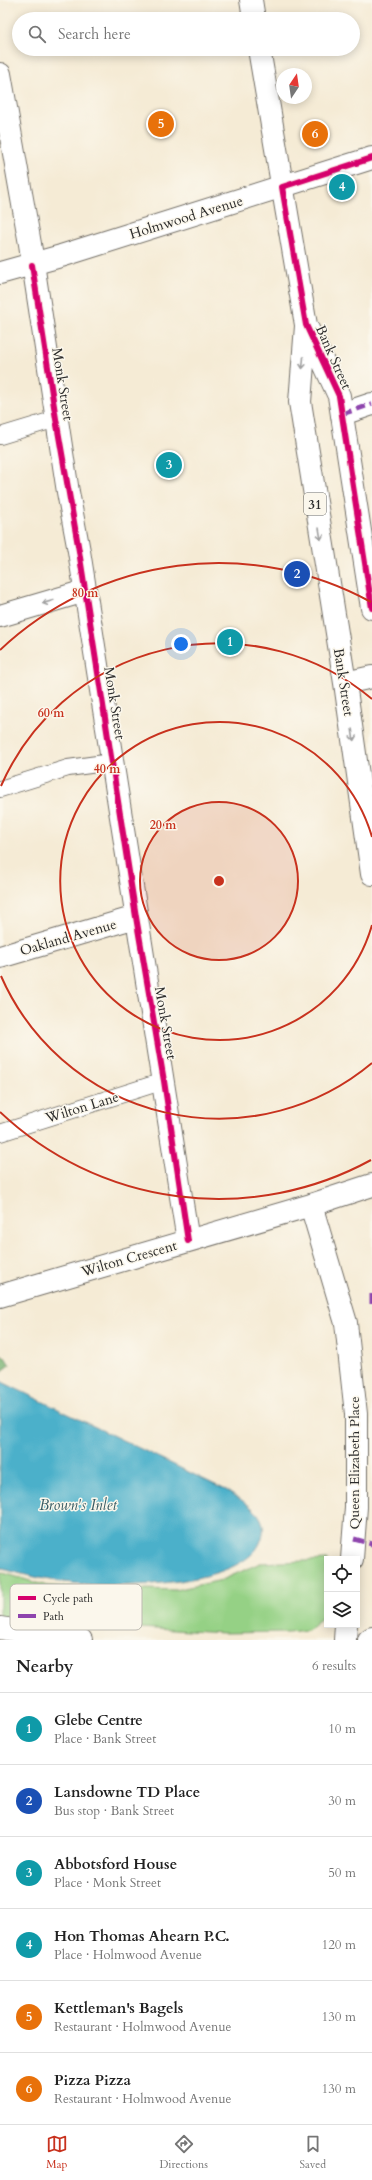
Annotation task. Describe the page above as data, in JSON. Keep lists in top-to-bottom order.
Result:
{
  "streets": {
    "street": [
      "Holmwood Avenue",
      "Bank Street",
      "Monk Street",
      "31",
      "Oakland Avenue",
      "Wilton Crescent",
      "Queen Elizabeth Place"
    ],
    "lane": ["Wilton Lane"]
  },
  "crossings": [
    ["Holmwood Avenue", "Bank Street"],
    ["Holmwood Avenue", "Monk Street"],
    ["Monk Street", "Oakland Avenue"],
    ["Monk Street", "Wilton Lane"],
    ["Monk Street", "Wilton Crescent"],
    ["Wilton Crescent", "Queen Elizabeth Place"]
  ],
  "water": ["Brown's Inlet"],
  "legend": ["Cycle path", "Path"],
  "north": "top",
  "page": {
    "search": "Search here",
    "pins": [
      "5",
      "6",
      "4",
      "3",
      "2",
      "1"
    ],
    "heading": ["Nearby", "6 results"],
    "list": [
      {
        "mark": "1",
        "name": "Glebe Centre",
        "note": "Place · Bank Street",
        "value": "10 m"
      },
      {
        "mark": "2",
        "name": "Lansdowne TD Place",
        "note": "Bus stop · Bank Street",
        "value": "30 m"
      },
      {
        "mark": "3",
        "name": "Abbotsford House",
        "note": "Place · Monk Street",
        "value": "50 m"
      },
      {
        "mark": "4",
        "name": "Hon Thomas Ahearn P.C.",
        "note": "Place · Holmwood Avenue",
        "value": "120 m"
      },
      {
        "mark": "5",
        "name": "Kettleman's Bagels",
        "note": "Restaurant · Holmwood Avenue",
        "value": "130 m"
      },
      {
        "mark": "6",
        "name": "Pizza Pizza",
        "note": "Restaurant · Holmwood Avenue",
        "value": "130 m"
      }
    ],
    "nav": ["Map", "Directions", "Saved"]
  },
  "rings": [
    "80 m",
    "60 m",
    "40 m",
    "20 m"
  ]
}
